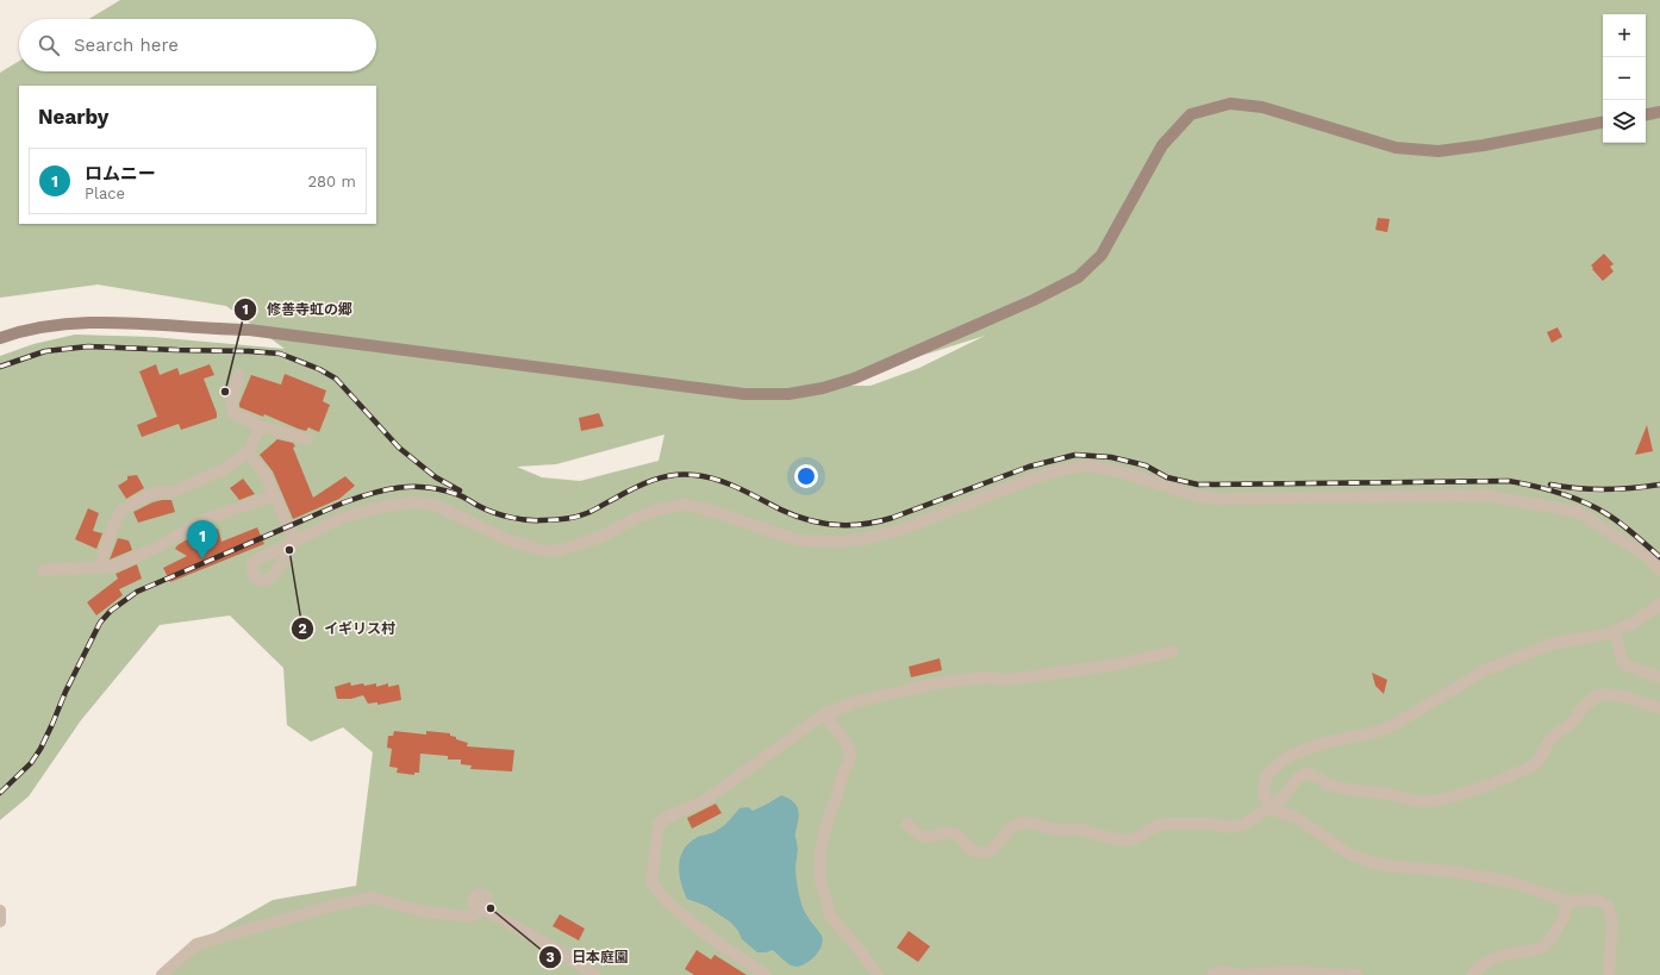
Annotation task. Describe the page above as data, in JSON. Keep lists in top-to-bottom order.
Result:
{
  "places": ["修善寺虹の郷", "イギリス村", "日本庭園"],
  "page": {
    "map_buttons": ["+", "−"],
    "search": "Search here",
    "heading": "Nearby",
    "list": [
      {
        "mark": "1",
        "name": "ロムニー",
        "note": "Place",
        "value": "280 m"
      }
    ],
    "pins": "1"
  }
}
